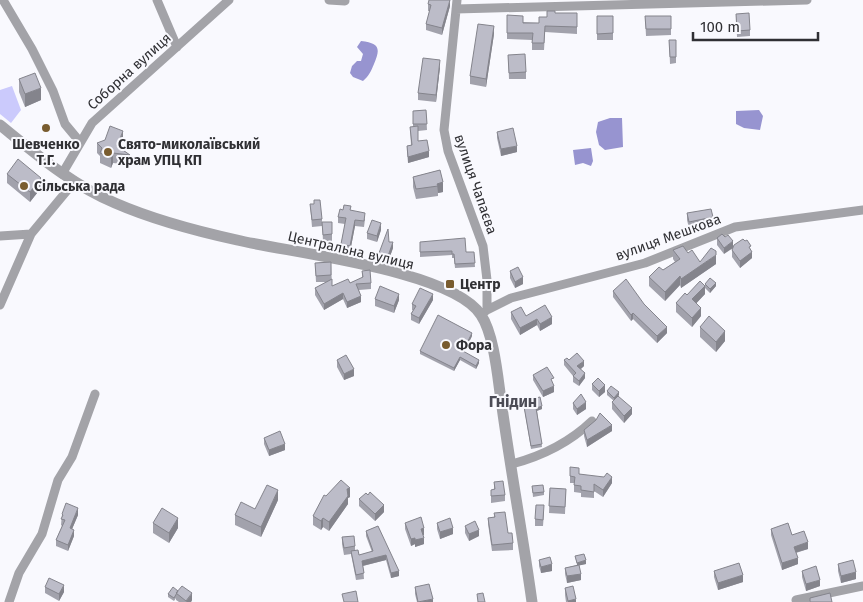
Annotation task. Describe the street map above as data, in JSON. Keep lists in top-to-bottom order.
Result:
{
  "streets": {
    "street": [
      "Соборна вулиця",
      "вулиця Чапаєва",
      "вулиця Мешкова",
      "Центральна вулиця"
    ]
  },
  "crossings": [
    ["Соборна вулиця", "Центральна вулиця"],
    ["вулиця Чапаєва", "вулиця Мешкова"],
    ["вулиця Чапаєва", "Центральна вулиця"],
    ["вулиця Мешкова", "Центральна вулиця"]
  ],
  "districts": ["Гнідин"],
  "places": {
    "other": [
      "Шевченко Т.Г.",
      "Свято-миколаївський храм УПЦ КП",
      "Сільська рада",
      "Фора"
    ],
    "transit": ["Центр"]
  },
  "scale_bar": "100 m"
}
